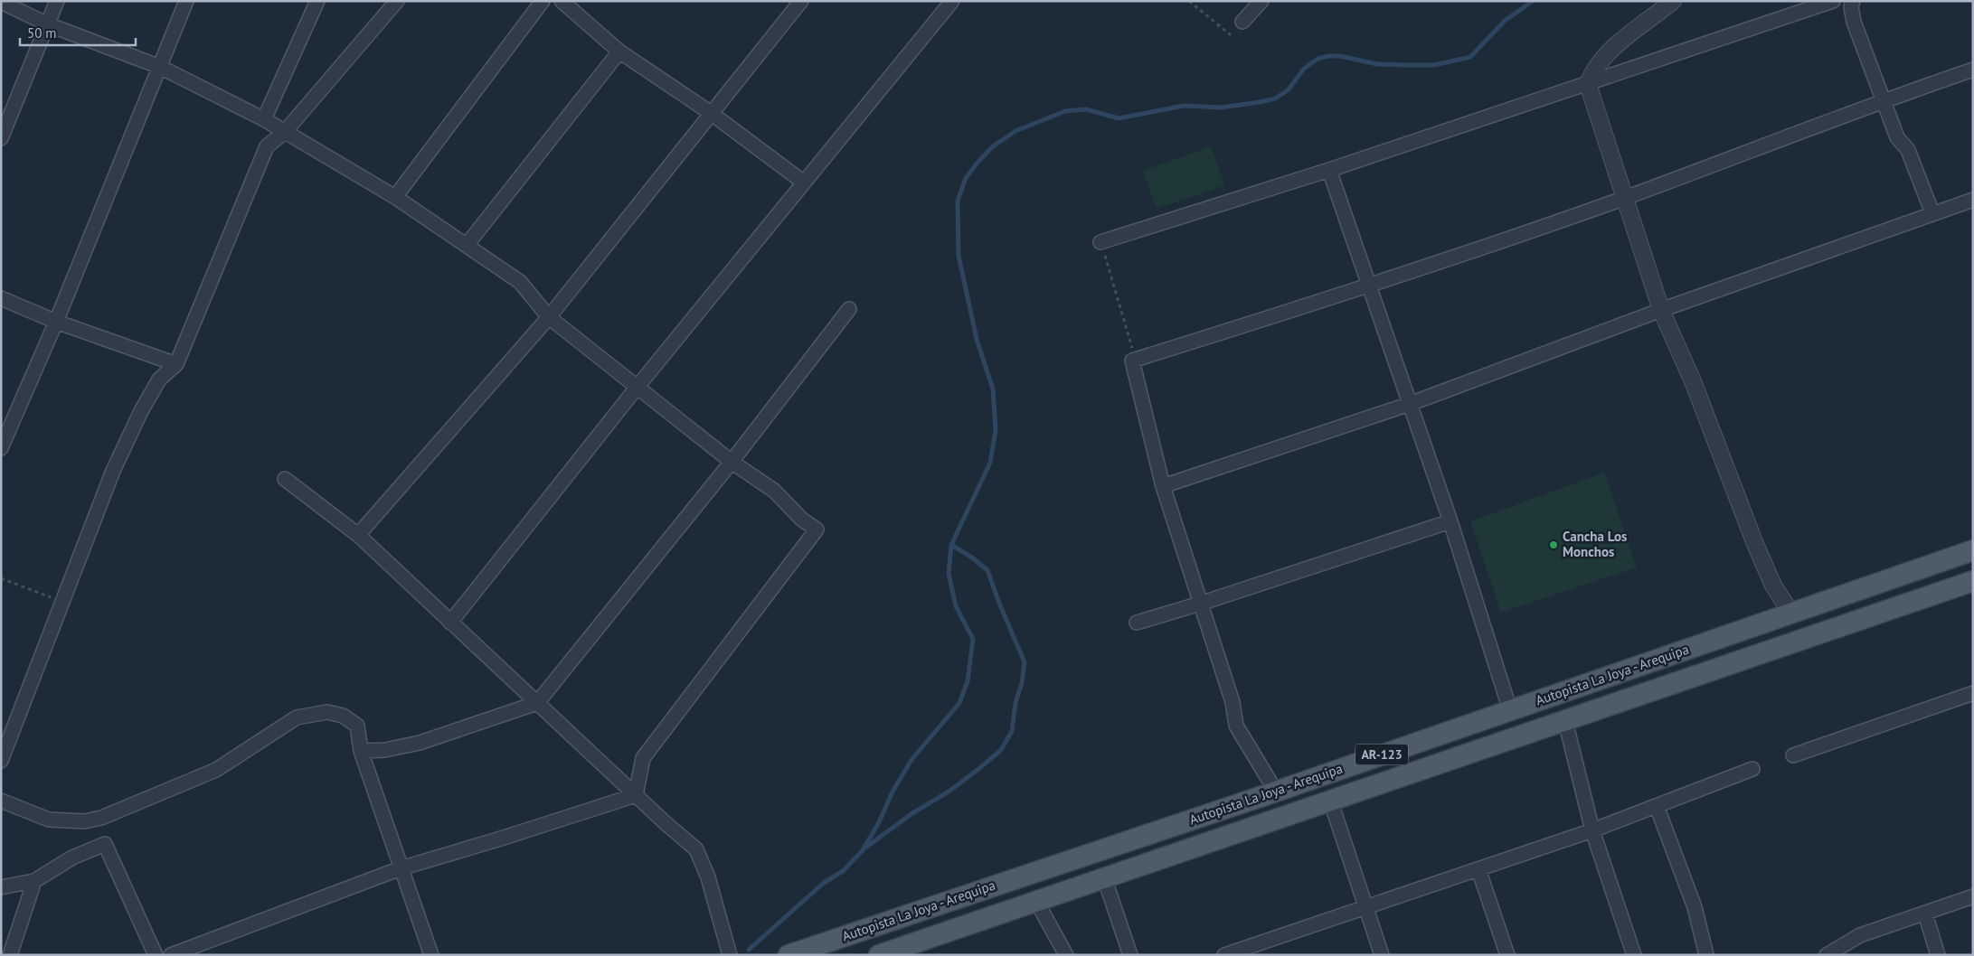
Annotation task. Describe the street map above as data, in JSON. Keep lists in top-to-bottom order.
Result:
{
  "streets": {
    "main road": ["Autopista La Joya - Arequipa", "AR-123"]
  },
  "places": ["Cancha Los Monchos"],
  "scale_bar": "50 m"
}
